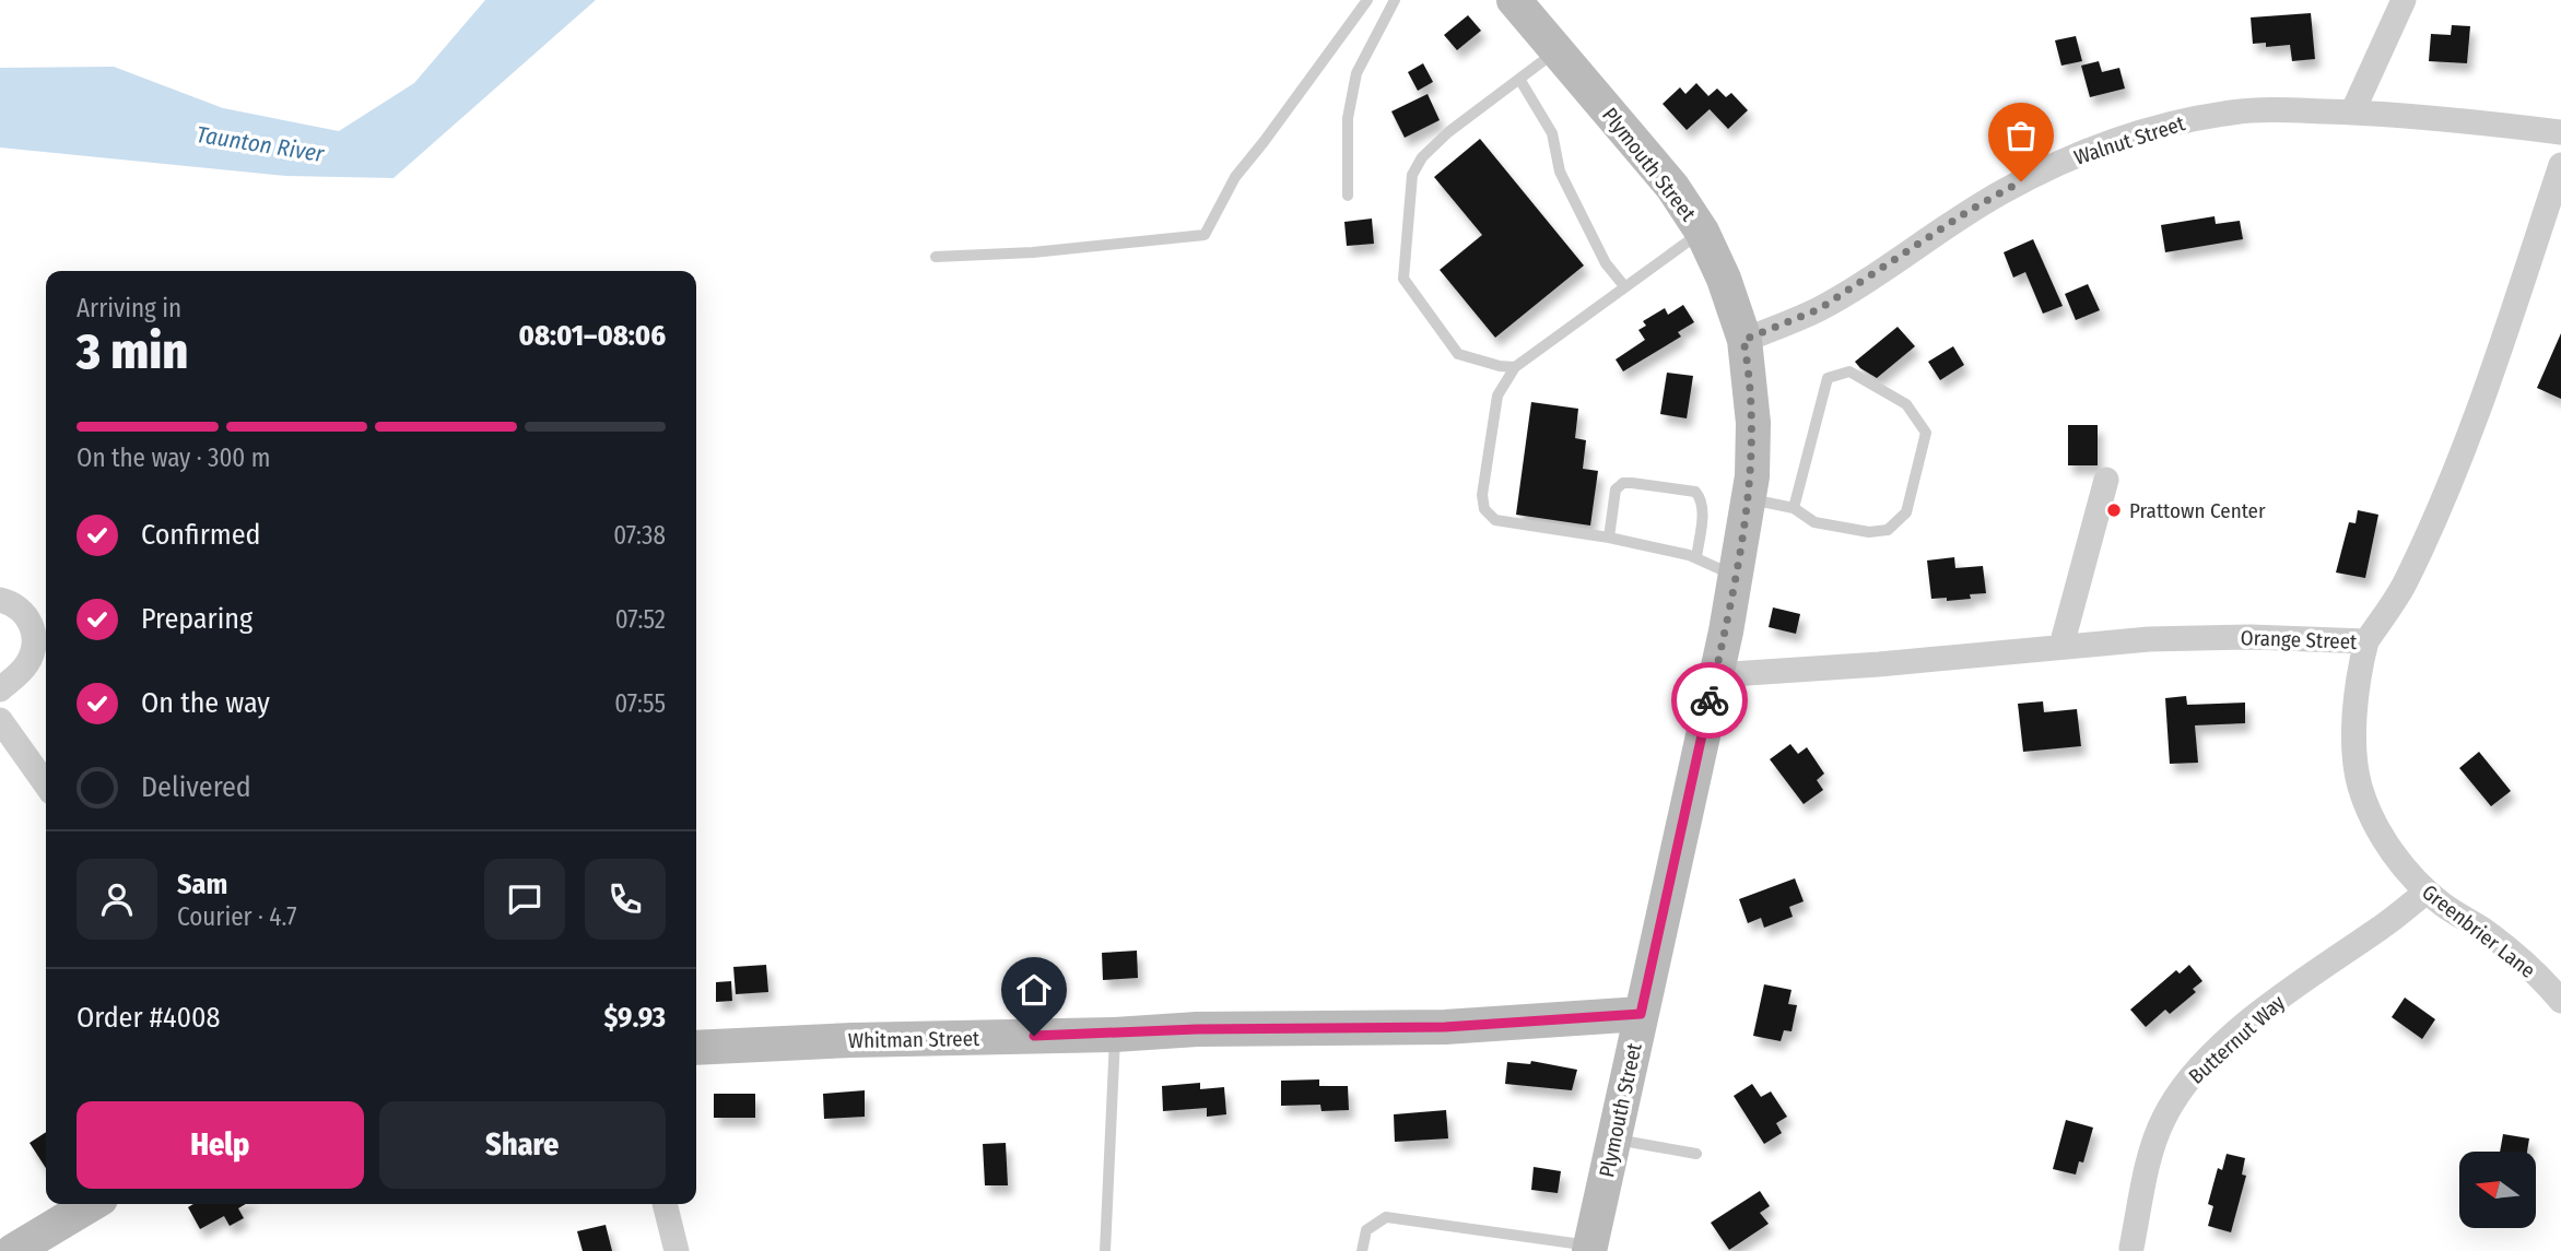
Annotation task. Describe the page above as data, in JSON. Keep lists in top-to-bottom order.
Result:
{
  "streets": {
    "main road": ["Plymouth Street", "Whitman Street"],
    "street": [
      "Walnut Street",
      "Orange Street",
      "Greenbrier Lane",
      "Butternut Way"
    ]
  },
  "crossings": [
    ["Walnut Street", "Plymouth Street"],
    ["Plymouth Street", "Orange Street"],
    ["Plymouth Street", "Whitman Street"],
    ["Orange Street", "Greenbrier Lane"],
    ["Greenbrier Lane", "Butternut Way"]
  ],
  "water": ["Taunton River"],
  "places": ["Prattown Center"],
  "north": "left",
  "page": {
    "heading": ["3 min", "Arriving in", "08:01–08:06"],
    "panel": [
      "Sam",
      "Courier · 4.7",
      "Order #4008",
      "$9.93"
    ],
    "bar": "On the way · 300 m",
    "list": [
      ["Confirmed", "07:38"],
      ["Preparing", "07:52"],
      ["On the way", "07:55"],
      "Delivered"
    ],
    "buttons": ["Help", "Share"]
  }
}
